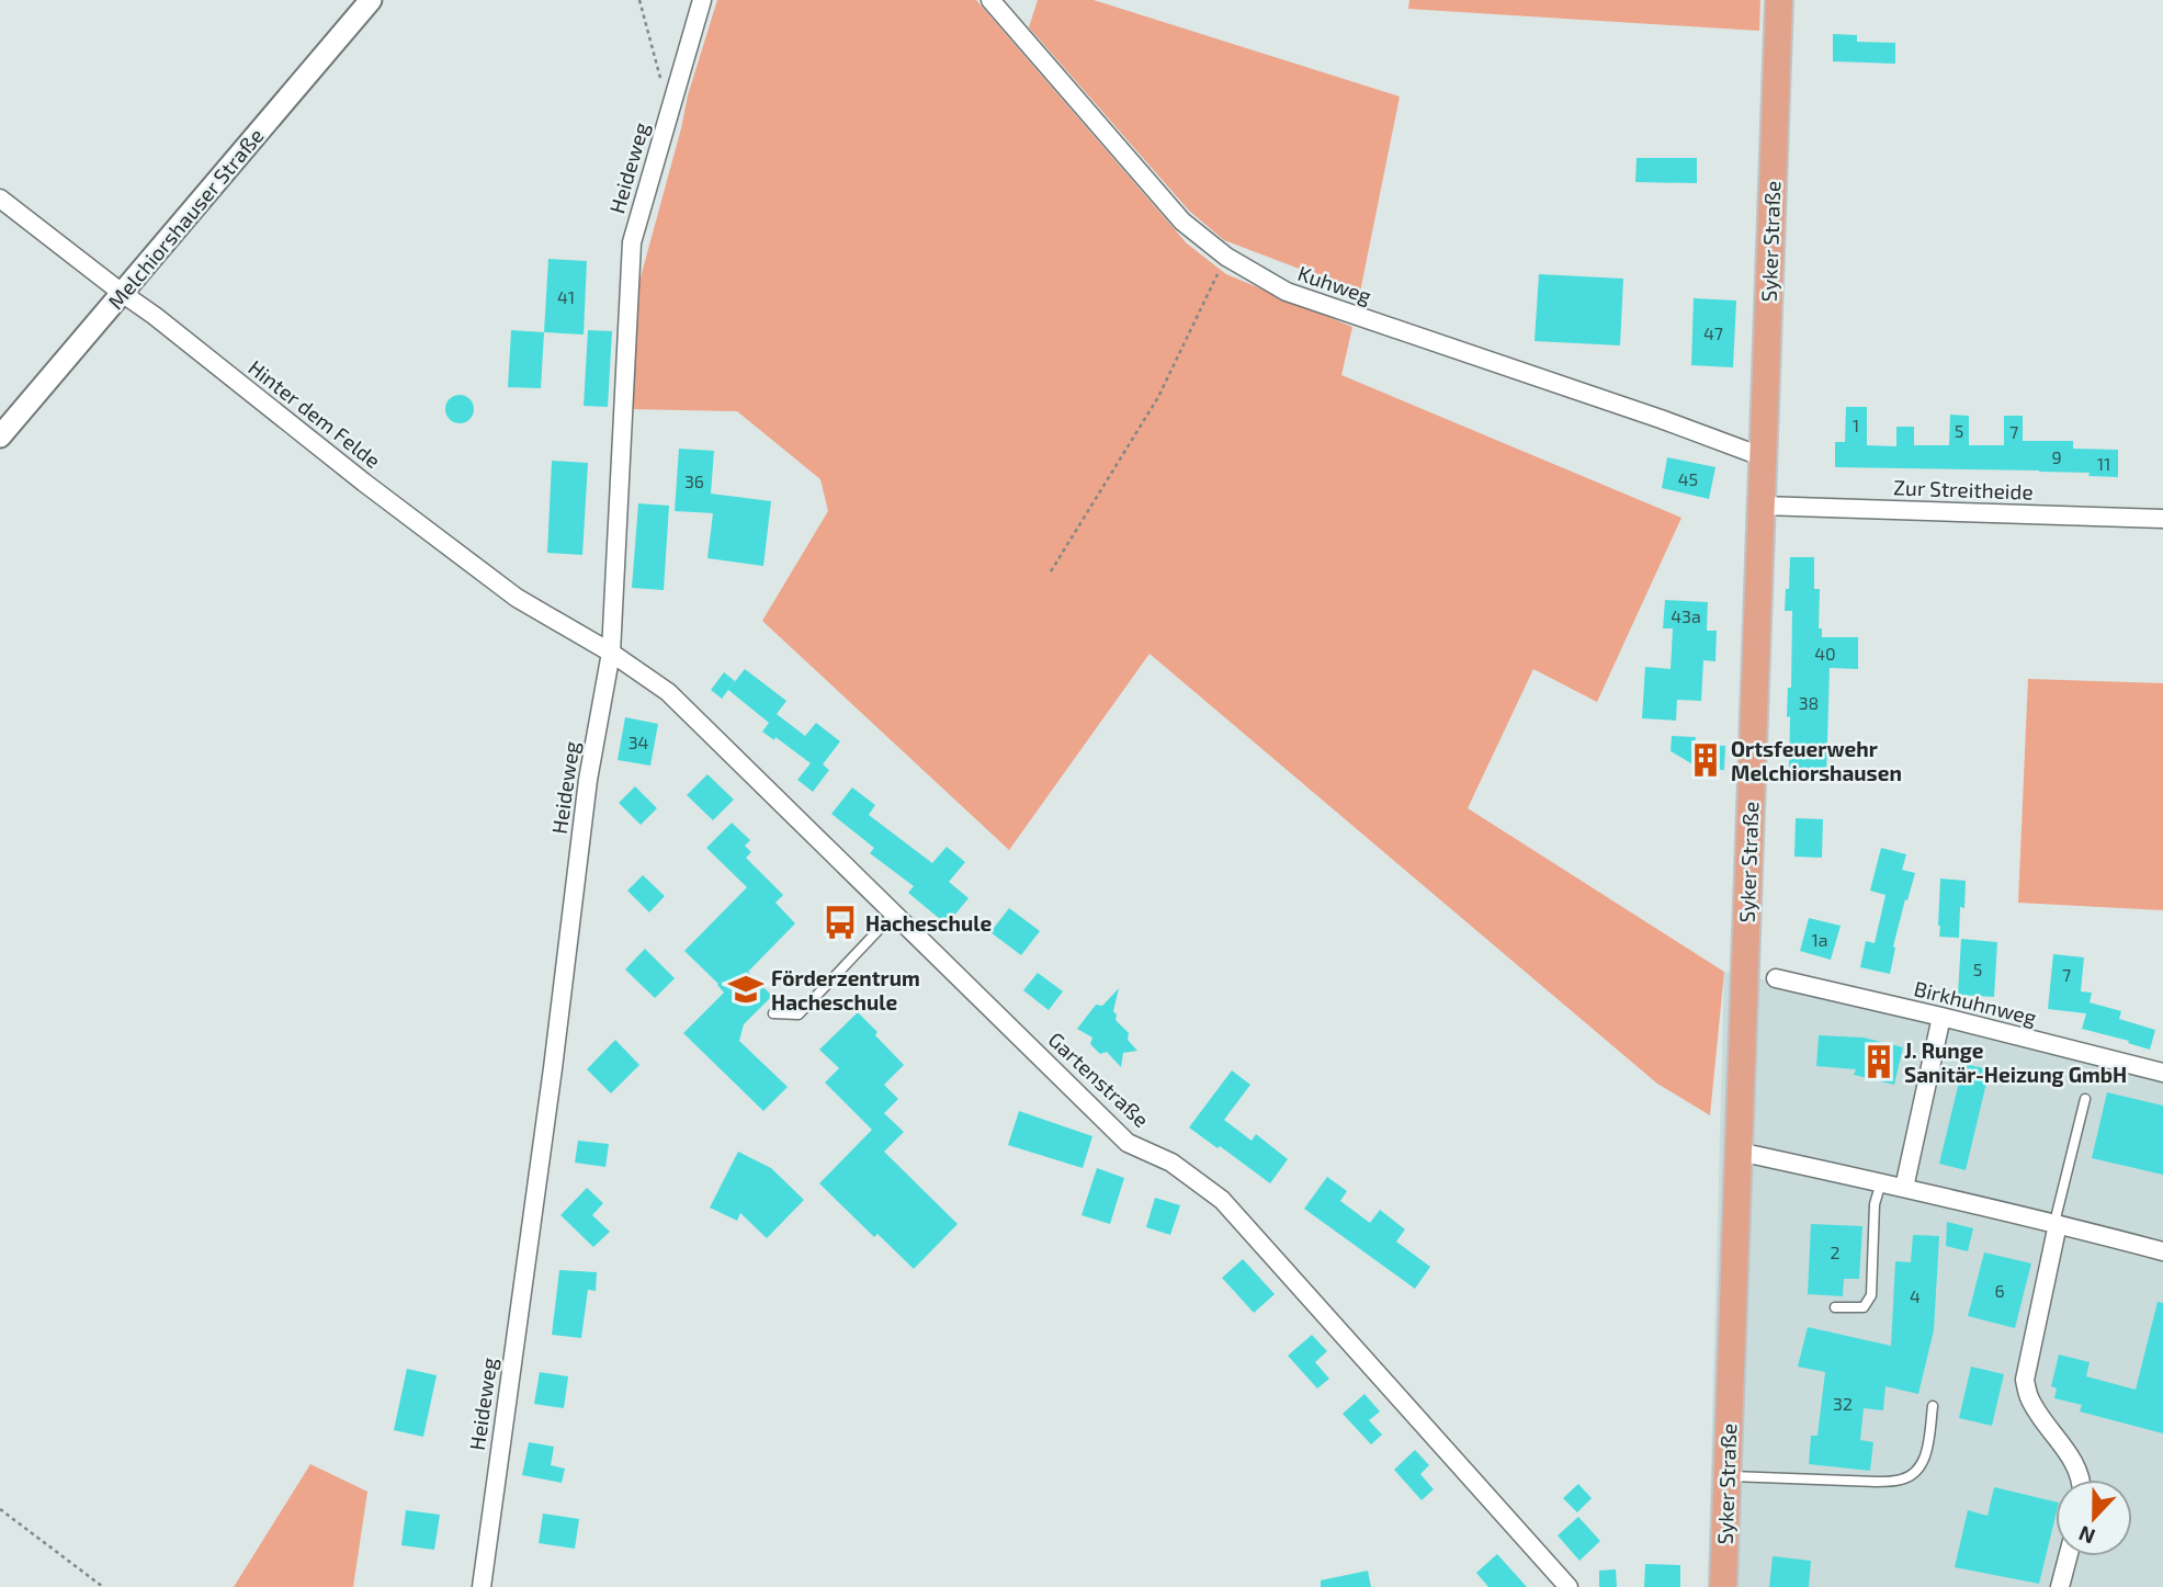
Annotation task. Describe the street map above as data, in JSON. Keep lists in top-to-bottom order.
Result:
{
  "streets": {
    "main road": ["Syker Straße"],
    "street": [
      "Heideweg",
      "Melchiorshauser Straße",
      "Kuhweg",
      "Hinter dem Felde",
      "Zur Streitheide",
      "Birkhuhnweg",
      "Gartenstraße"
    ]
  },
  "crossings": [
    ["Heideweg", "Hinter dem Felde"],
    ["Heideweg", "Gartenstraße"],
    ["Melchiorshauser Straße", "Hinter dem Felde"],
    ["Syker Straße", "Kuhweg"],
    ["Syker Straße", "Zur Streitheide"],
    ["Hinter dem Felde", "Gartenstraße"]
  ],
  "places": {
    "building": ["Ortsfeuerwehr Melchiorshausen", "J. Runge Sanitär-Heizung GmbH"],
    "bus stop": ["Hacheschule"],
    "school or university": ["Förderzentrum Hacheschule"]
  },
  "house_numbers": [
    "41",
    "47",
    "1",
    "5",
    "7",
    "9",
    "11",
    "45",
    "36",
    "43a",
    "40",
    "38",
    "34",
    "1a",
    "5",
    "7",
    "2",
    "6",
    "4",
    "32"
  ],
  "north": "bottom"
}
